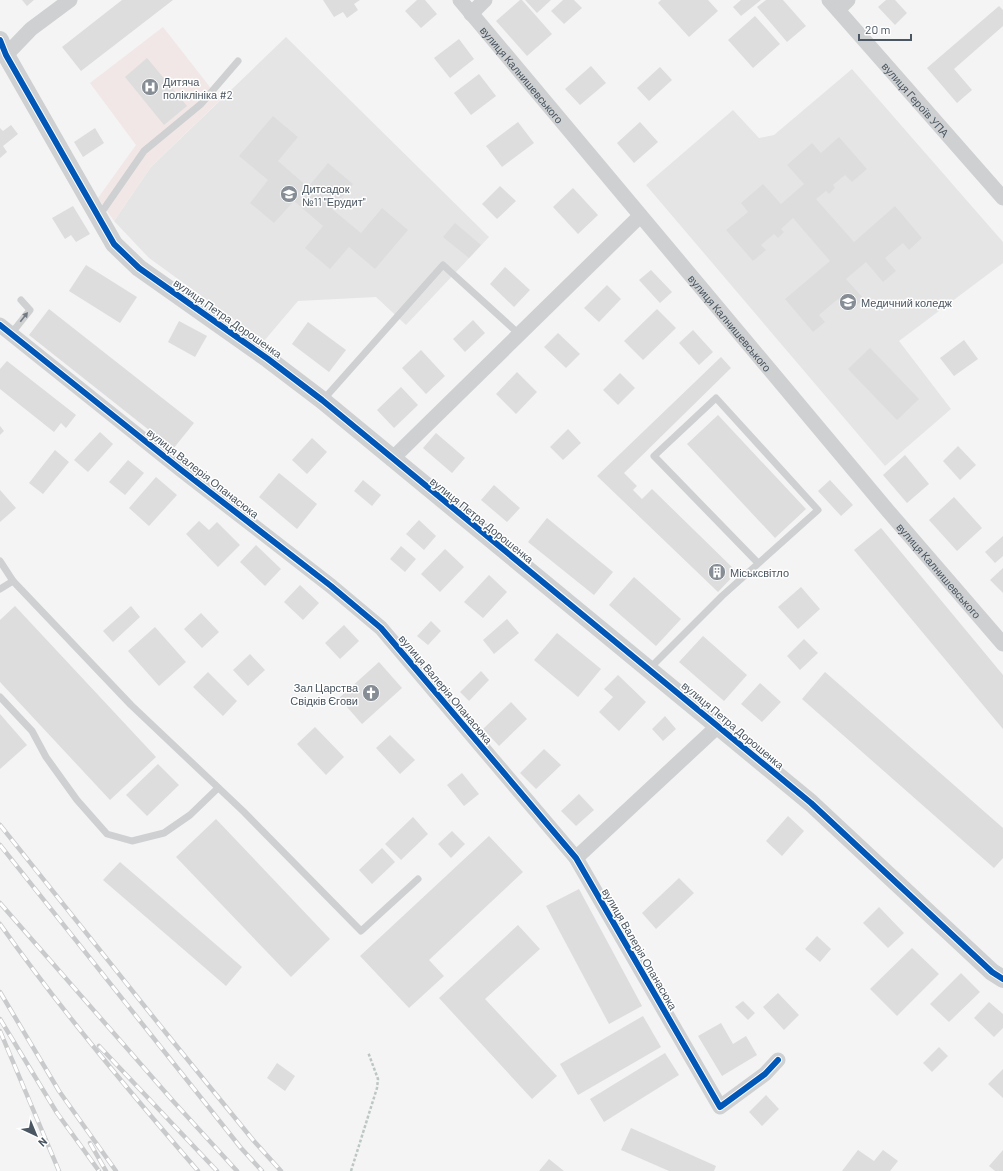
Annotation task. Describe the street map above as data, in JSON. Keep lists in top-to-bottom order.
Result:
{
  "streets": {
    "street": [
      "вулиця Калнишевського",
      "вулиця Героїв УПА",
      "вулиця Петра Дорошенка",
      "вулиця Валерія Опанасюка"
    ]
  },
  "places": {
    "hospital": ["Дитяча поліклініка #2"],
    "school or university": ["Дитсадок №11 \"Ерудит\"", "Медичний коледж"],
    "building": ["Міськсвітло"],
    "church": ["Зал Царства Свідків Єгови"]
  },
  "scale_bar": "20 m",
  "north": "bottom right"
}
